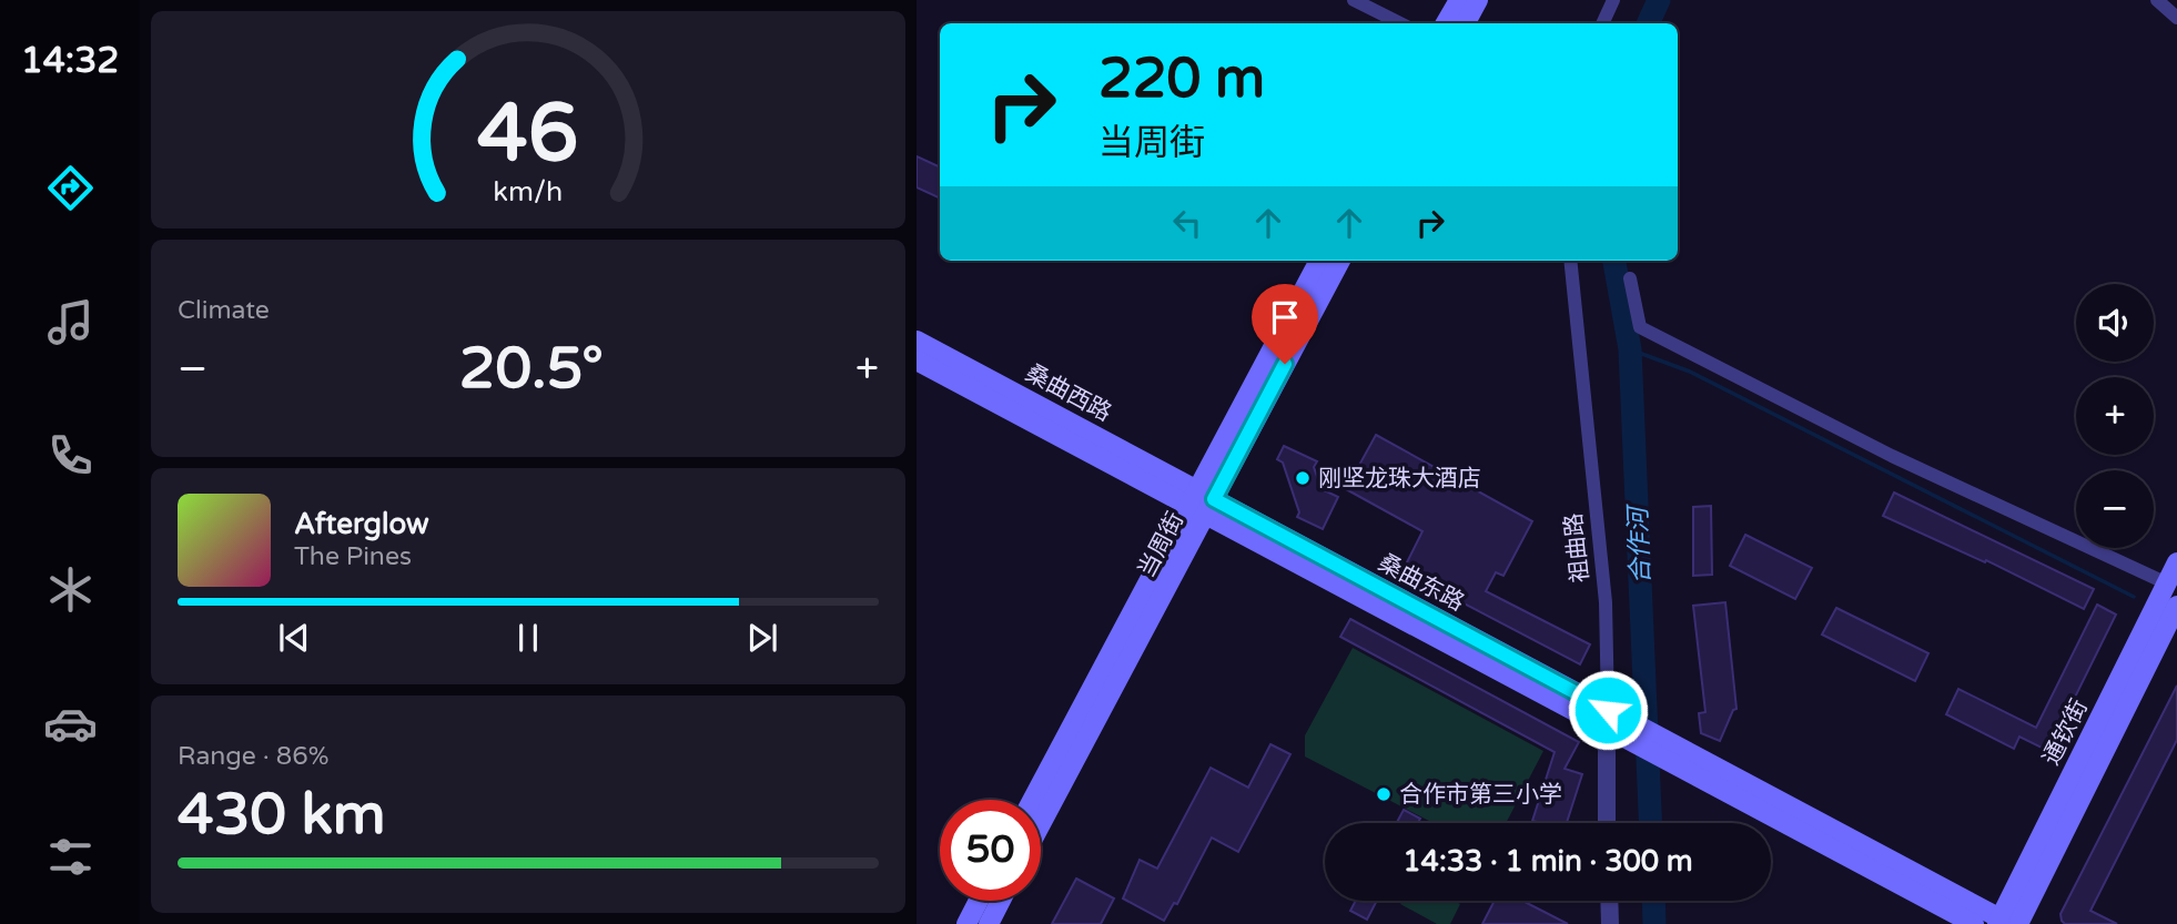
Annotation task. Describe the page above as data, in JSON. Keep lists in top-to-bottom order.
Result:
{
  "streets": {
    "main road": [
      "桑曲西路",
      "当周街",
      "桑曲东路",
      "通钦街"
    ],
    "street": ["祖曲路"]
  },
  "crossings": [
    ["桑曲西路", "当周街"],
    ["桑曲西路", "桑曲东路"],
    ["当周街", "桑曲东路"],
    ["祖曲路", "桑曲东路"]
  ],
  "water": ["合作河"],
  "places": ["刚坚龙珠大酒店", "合作市第三小学"],
  "page": {
    "tabs": "14:32",
    "turn": ["220 m", "当周街"],
    "tile": [
      "Climate",
      ["Range · 86%", "430 km"]
    ],
    "map_buttons": ["+", "−"],
    "heat": ["−", "20.5°", "+"],
    "song": ["Afterglow", "The Pines"],
    "limit": "50",
    "trip": "14:33 · 1 min · 300 m",
    "gauge": ["46", "km/h"]
  }
}
